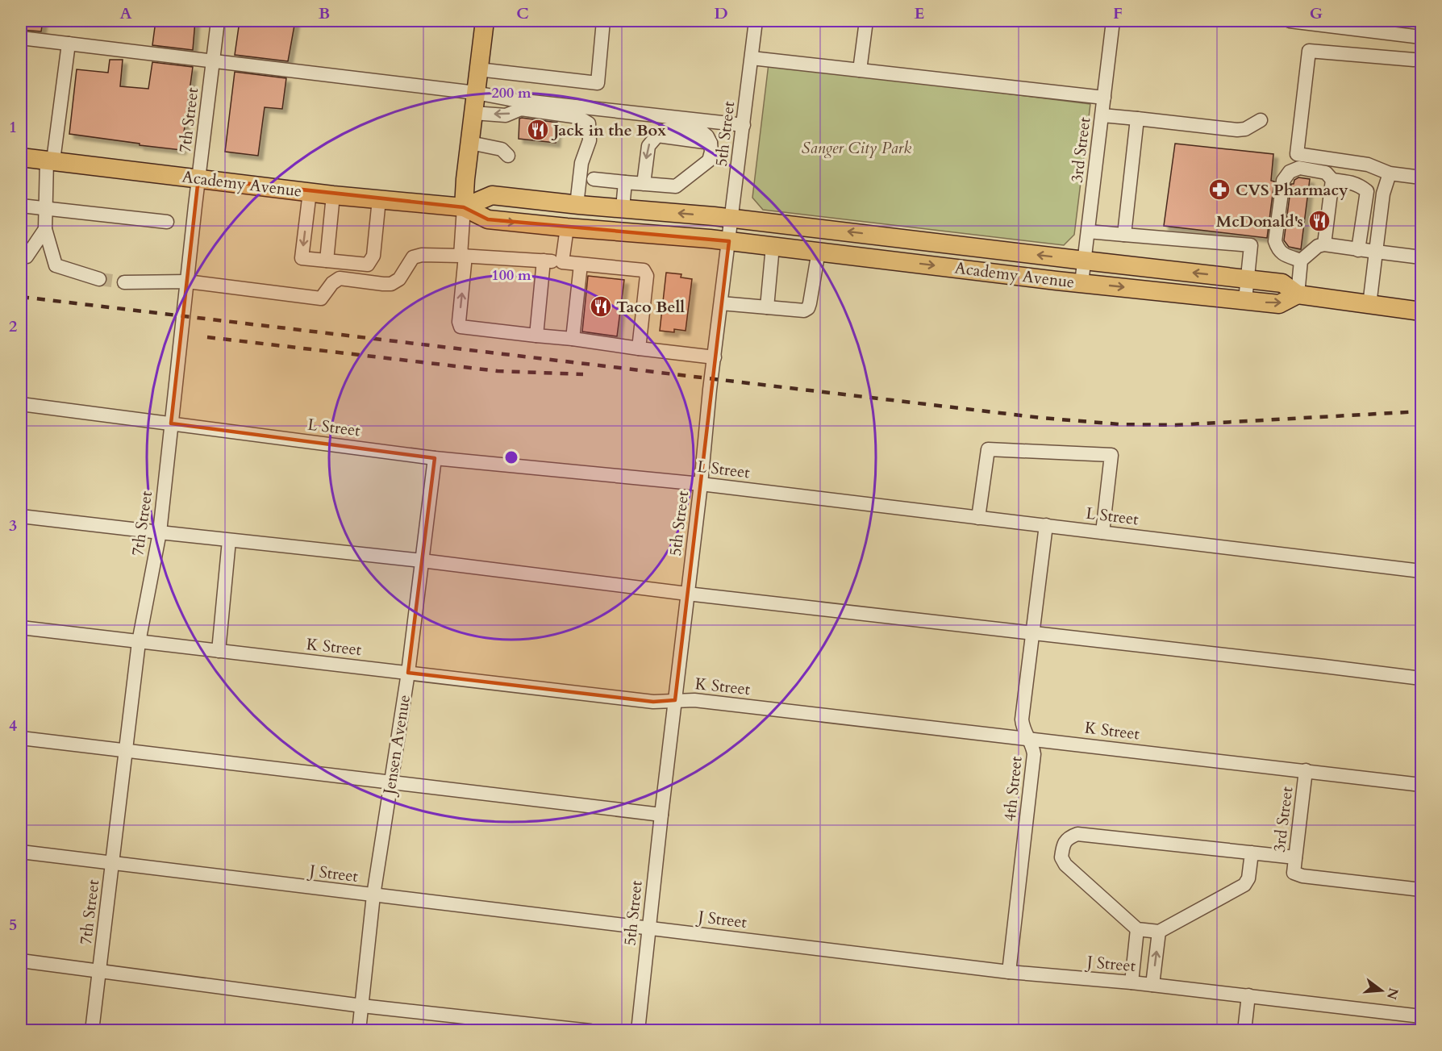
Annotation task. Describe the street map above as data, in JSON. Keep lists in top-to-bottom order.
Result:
{
  "streets": {
    "main road": ["Academy Avenue"],
    "street": [
      "7th Street",
      "5th Street",
      "3rd Street",
      "L Street",
      "K Street",
      "Jensen Avenue",
      "4th Street",
      "J Street"
    ]
  },
  "crossings": [
    ["7th Street", "Academy Avenue"],
    ["7th Street", "L Street"],
    ["7th Street", "K Street"],
    ["7th Street", "J Street"],
    ["5th Street", "Academy Avenue"],
    ["5th Street", "L Street"],
    ["5th Street", "K Street"],
    ["5th Street", "J Street"],
    ["3rd Street", "Academy Avenue"],
    ["3rd Street", "K Street"],
    ["L Street", "Jensen Avenue"],
    ["L Street", "4th Street"],
    ["K Street", "Jensen Avenue"],
    ["K Street", "4th Street"],
    ["Jensen Avenue", "J Street"],
    ["4th Street", "J Street"]
  ],
  "parks": ["Sanger City Park"],
  "places": {
    "restaurant": ["Jack in the Box", "McDonald's", "Taco Bell"],
    "pharmacy": ["CVS Pharmacy"]
  },
  "north": "right",
  "grid": {
    "columns": [
      "A",
      "B",
      "C",
      "D",
      "E",
      "F",
      "G"
    ],
    "rows": [
      "1",
      "2",
      "3",
      "4",
      "5"
    ]
  },
  "rings": ["200 m", "100 m"]
}
